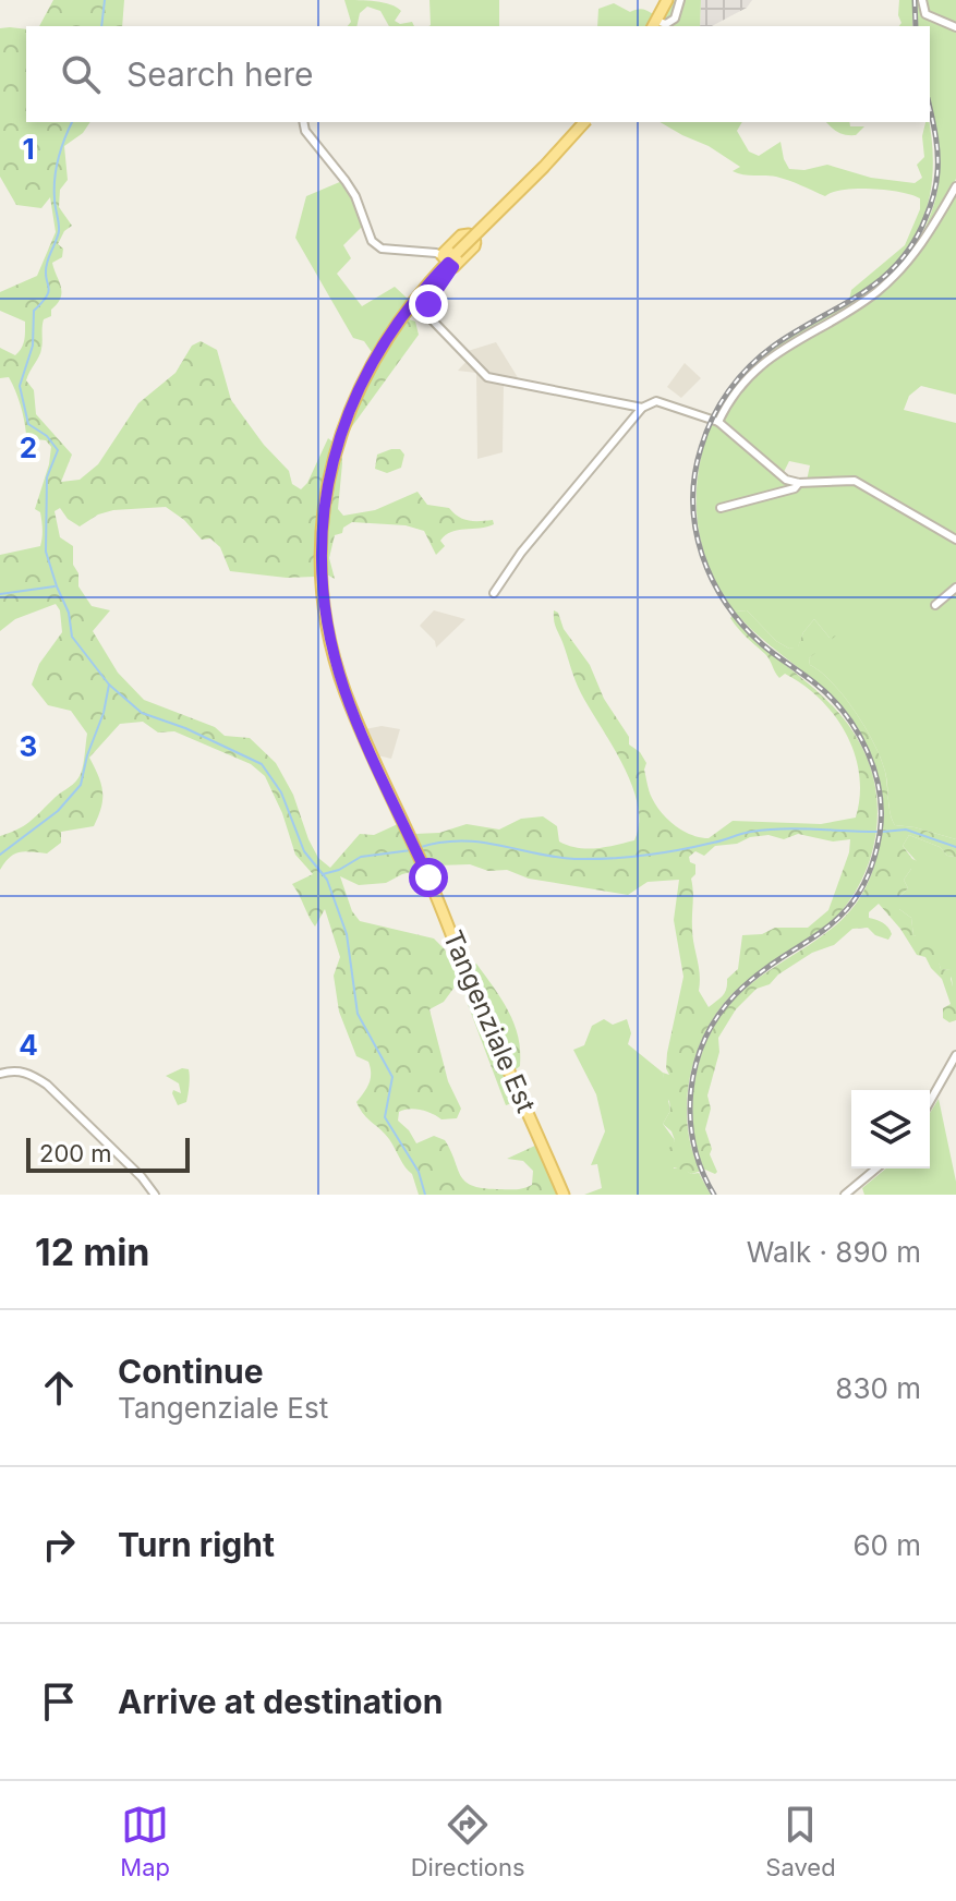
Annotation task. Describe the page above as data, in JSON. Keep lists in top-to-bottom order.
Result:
{
  "streets": {
    "main road": ["Tangenziale Est"]
  },
  "scale_bar": "200 m",
  "page": {
    "search": "Search here",
    "scale": "200 m",
    "heading": ["12 min", "Walk · 890 m"],
    "list": [
      ["Continue", "Tangenziale Est", "830 m"],
      ["Turn right", "60 m"],
      "Arrive at destination"
    ],
    "nav": ["Map", "Directions", "Saved"]
  },
  "grid": {
    "rows": [
      "1",
      "2",
      "3",
      "4"
    ]
  }
}
